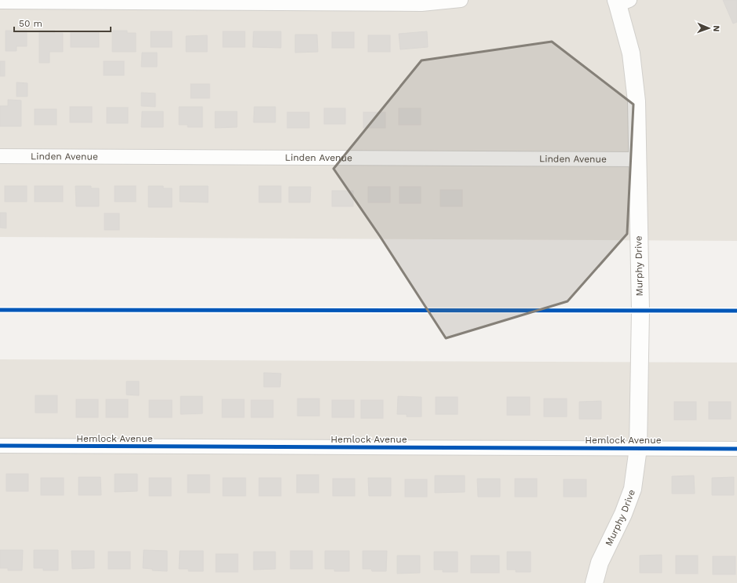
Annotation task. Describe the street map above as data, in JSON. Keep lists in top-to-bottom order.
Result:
{
  "streets": {
    "street": ["Linden Avenue", "Murphy Drive", "Hemlock Avenue"]
  },
  "crossings": [
    ["Linden Avenue", "Murphy Drive"],
    ["Murphy Drive", "Hemlock Avenue"]
  ],
  "scale_bar": "50 m",
  "north": "right"
}
